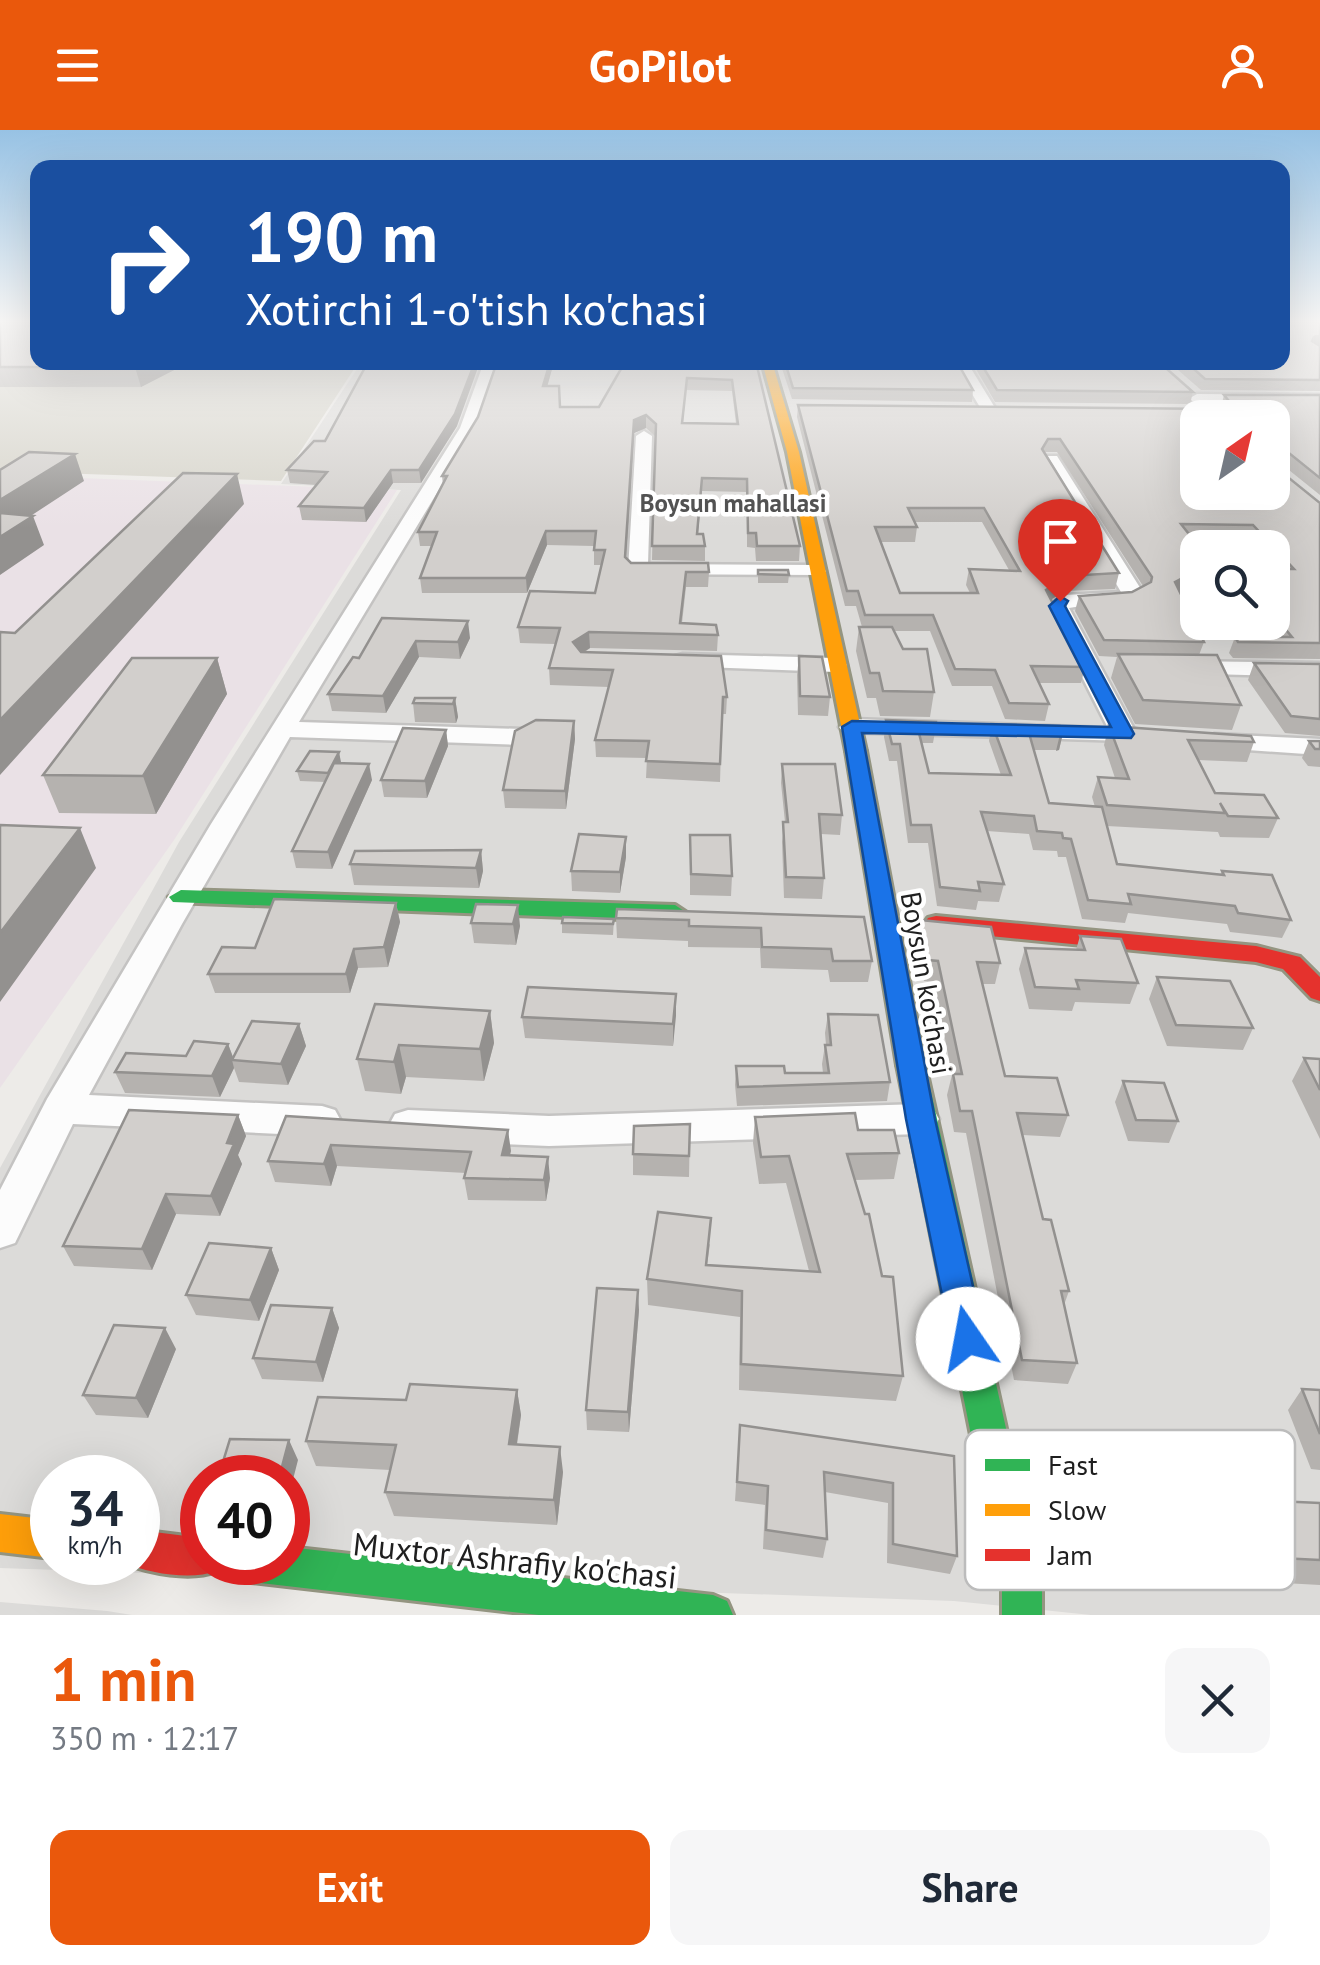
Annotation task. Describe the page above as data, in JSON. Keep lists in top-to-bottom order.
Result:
{
  "streets": {
    "street": ["Boysun ko'chasi", "Muxtor Ashrafiy ko'chasi"]
  },
  "districts": ["Boysun mahallasi"],
  "legend": ["Fast", "Slow", "Jam"],
  "north": "top right",
  "page": {
    "header": "GoPilot",
    "turn": ["190 m", "Xotirchi 1-o'tish ko'chasi"],
    "speed": "34 km/h",
    "limit": "40",
    "heading": ["1 min", "350 m · 12:17"],
    "buttons": ["Exit", "Share"]
  }
}
